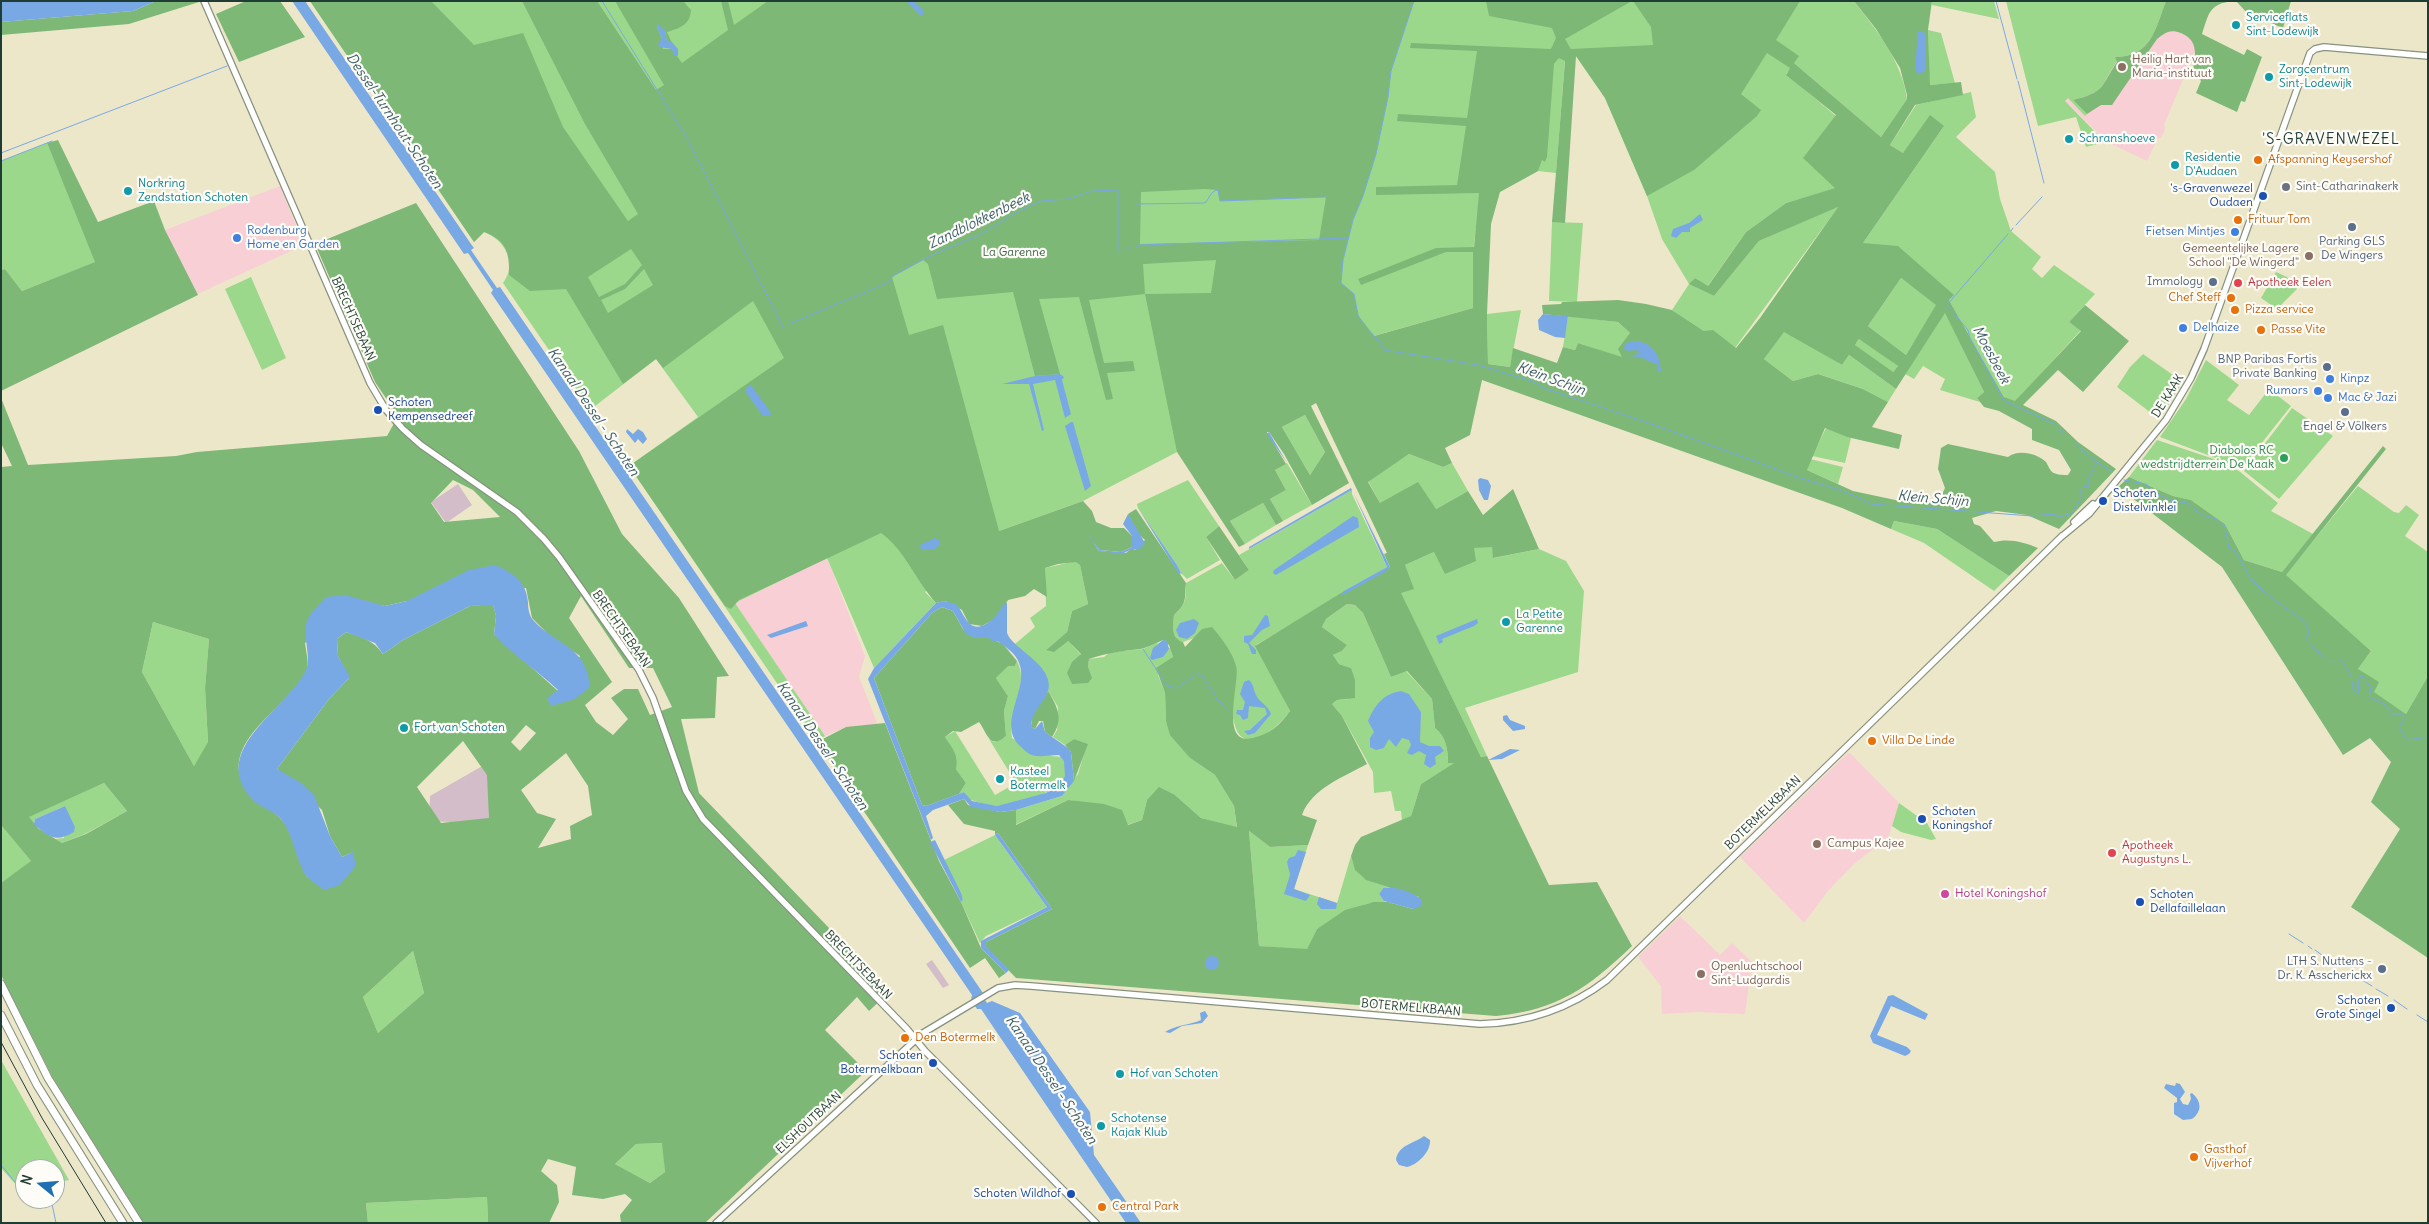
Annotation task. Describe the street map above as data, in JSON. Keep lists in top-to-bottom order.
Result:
{
  "streets": {
    "main road": [
      "BRECHTSEBAAN",
      "DE KAAK",
      "BOTERMELKBAAN",
      "ELSHOUTBAAN"
    ]
  },
  "crossings": [
    ["BRECHTSEBAAN", "BOTERMELKBAAN"],
    ["BRECHTSEBAAN", "ELSHOUTBAAN"],
    ["DE KAAK", "BOTERMELKBAAN"],
    ["BOTERMELKBAAN", "ELSHOUTBAAN"]
  ],
  "districts": ["'S-GRAVENWEZEL"],
  "water": [
    "Dessel-Turnhout-Schoten",
    "Zandblokkenbeek",
    "Moesbeek",
    "Klein Schijn",
    "Kanaal Dessel - Schoten"
  ],
  "parks": ["La Garenne"],
  "places": [
    "Serviceflats Sint-Lodewijk",
    "Heilig Hart van Maria-instituut",
    "Zorgcentrum Sint-Lodewijk",
    "Schranshoeve",
    "Afspanning Keysershof",
    "Residentie D'Audaen",
    "Sint-Catharinakerk",
    "Norkring Zendstation Schoten",
    "'s-Gravenwezel Oudaen",
    "Frituur Tom",
    "Parking GLS De Wingers",
    "Fietsen Mintjes",
    "Rodenburg Home en Garden",
    "Gemeentelijke Lagere School \"De Wingerd\"",
    "Immology",
    "Apotheek Eelen",
    "Chef Steff",
    "Pizza service",
    "Delhaize",
    "Passe Vite",
    "BNP Paribas Fortis Private Banking",
    "Kinpz",
    "Rumors",
    "Mac & Jazi",
    "Schoten Kempensedreef",
    "Engel & Völkers",
    "Diabolos RC wedstrijdterrein De Kaak",
    "Schoten Distelvinklei",
    "La Petite Garenne",
    "Fort van Schoten",
    "Villa De Linde",
    "Kasteel Botermelk",
    "Schoten Koningshof",
    "Campus Kajee",
    "Apotheek Augustyns L.",
    "Hotel Koningshof",
    "Schoten Dellafaillelaan",
    "LTH S. Nuttens - Dr. K. Asscherickx",
    "Openluchtschool Sint-Ludgardis",
    "Schoten Grote Singel",
    "Den Botermelk",
    "Schoten Botermelkbaan",
    "Hof van Schoten",
    "Schotense Kajak Klub",
    "Gasthof Vijverhof",
    "Schoten Wildhof",
    "Central Park"
  ],
  "north": "left"
}
